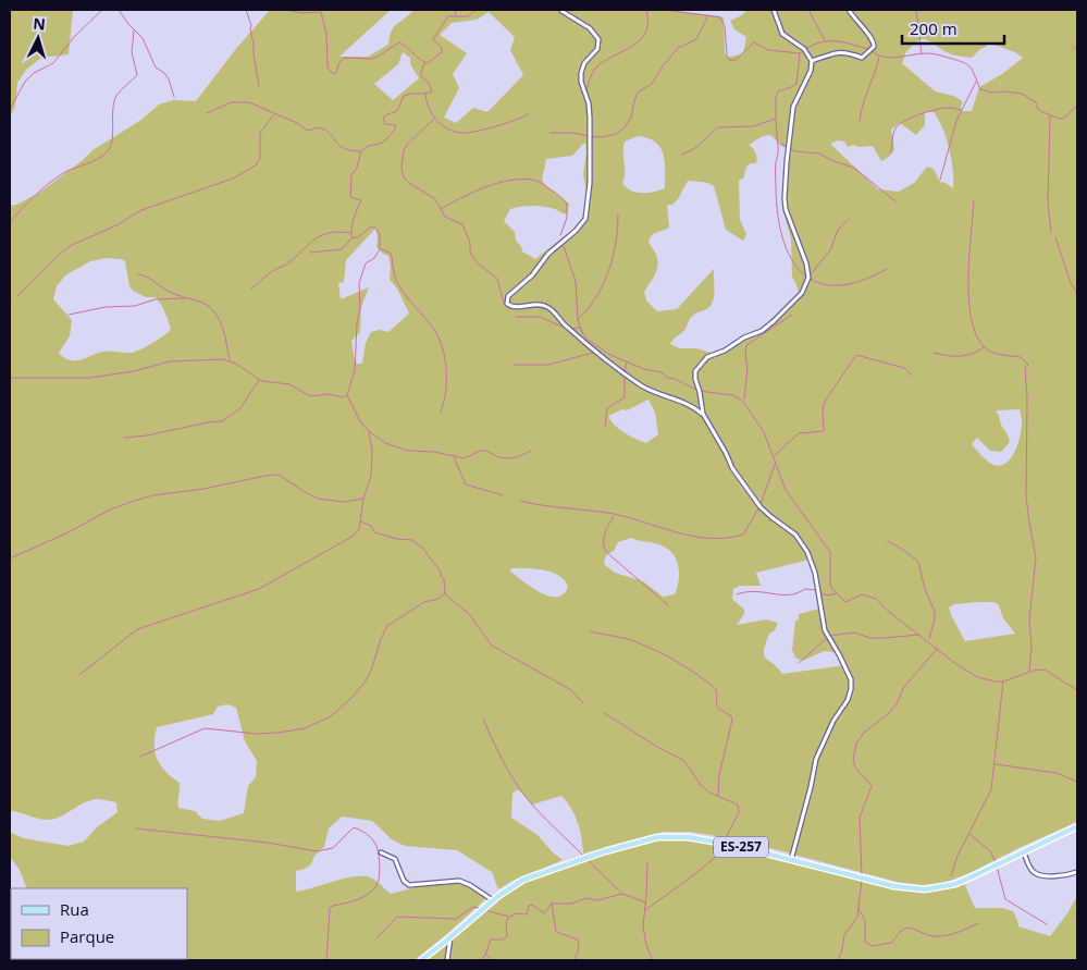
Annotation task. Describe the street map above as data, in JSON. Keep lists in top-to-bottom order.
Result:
{
  "streets": {
    "main road": ["ES-257"]
  },
  "legend": ["Rua", "Parque"],
  "scale_bar": "200 m",
  "north": "top"
}
